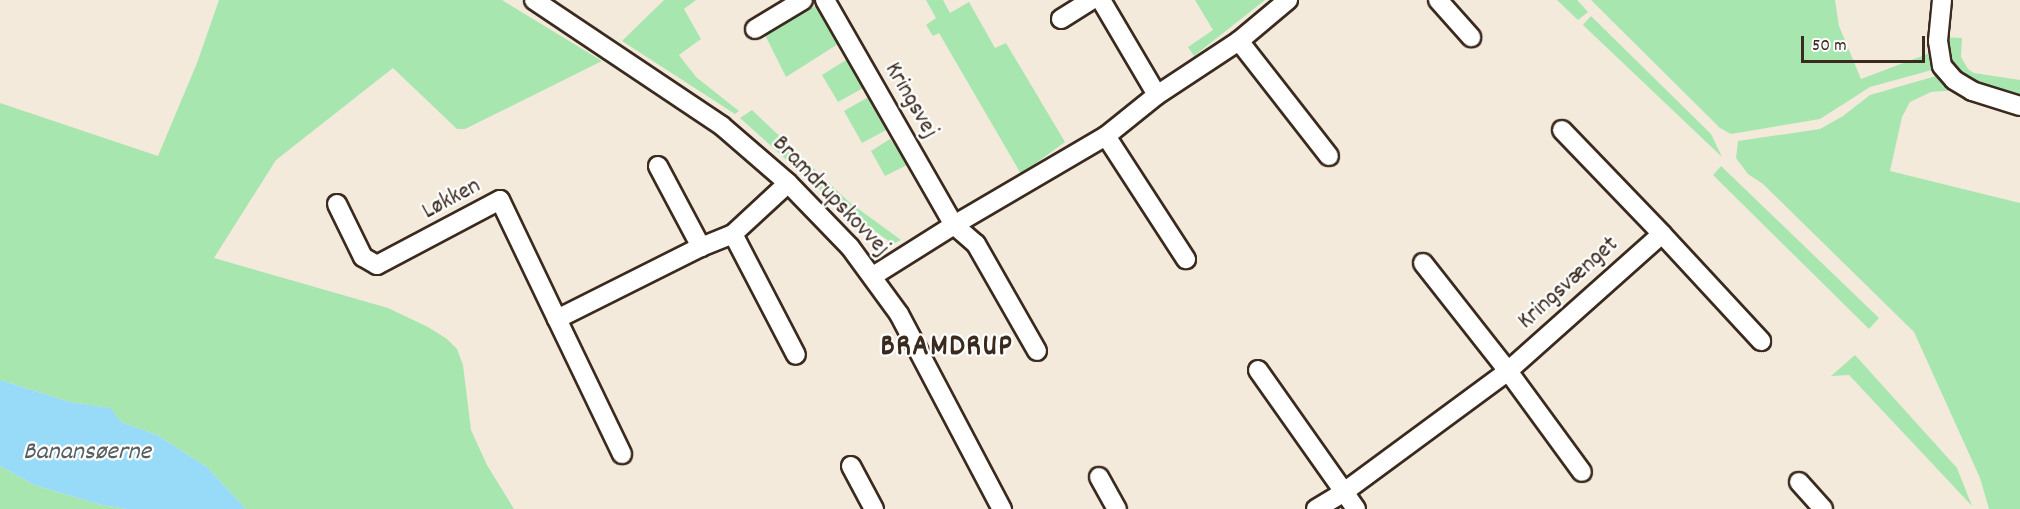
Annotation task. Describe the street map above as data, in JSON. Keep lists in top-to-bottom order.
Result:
{
  "streets": {
    "street": [
      "Kringsvej",
      "Bramdrupskovvej",
      "Løkken",
      "Kringsvænget"
    ]
  },
  "districts": ["BRAMDRUP"],
  "water": ["Banansøerne"],
  "scale_bar": "50 m"
}
